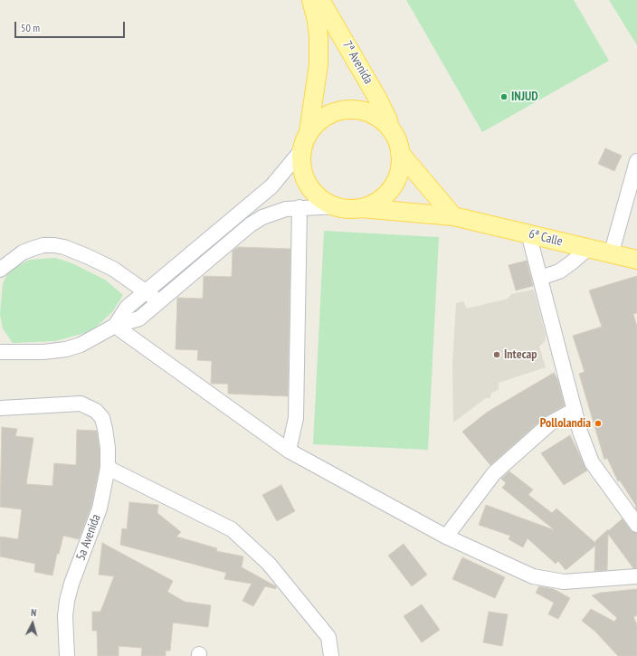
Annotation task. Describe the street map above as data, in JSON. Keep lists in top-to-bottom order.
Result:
{
  "streets": {
    "main road": ["7ª Avenida", "6ª Calle"],
    "street": ["5a Avenida"]
  },
  "crossings": [
    ["7ª Avenida", "6ª Calle"]
  ],
  "places": ["INJUD", "Intecap", "Pollolandia"],
  "scale_bar": "50 m",
  "north": "top"
}
